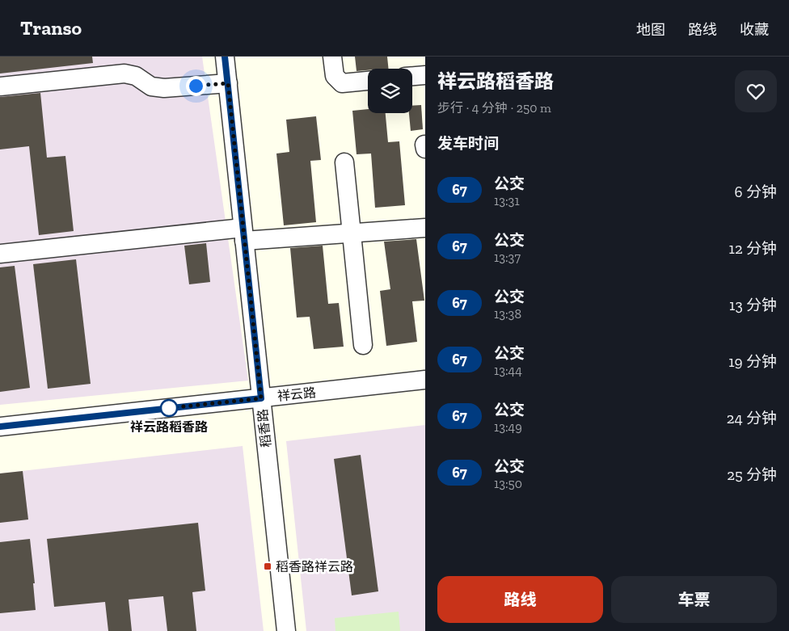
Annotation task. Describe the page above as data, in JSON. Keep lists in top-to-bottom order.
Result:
{
  "streets": {
    "street": ["祥云路", "稻香路"]
  },
  "crossings": [
    ["祥云路", "稻香路"]
  ],
  "places": {
    "other": ["祥云路稻香路"],
    "transit": ["稻香路祥云路"]
  },
  "lines": ["bus line 67"],
  "page": {
    "header": "Transo",
    "nav": ["地图", "路线", "收藏"],
    "heading": [
      ["祥云路稻香路", "步行 · 4 分钟 · 250 m"],
      "发车时间"
    ],
    "list": [
      {
        "mark": "67",
        "name": "公交",
        "note": "13:31",
        "value": "6 分钟"
      },
      {
        "mark": "67",
        "name": "公交",
        "note": "13:37",
        "value": "12 分钟"
      },
      {
        "mark": "67",
        "name": "公交",
        "note": "13:38",
        "value": "13 分钟"
      },
      {
        "mark": "67",
        "name": "公交",
        "note": "13:44",
        "value": "19 分钟"
      },
      {
        "mark": "67",
        "name": "公交",
        "note": "13:49",
        "value": "24 分钟"
      },
      {
        "mark": "67",
        "name": "公交",
        "note": "13:50",
        "value": "25 分钟"
      }
    ],
    "buttons": ["路线", "车票"]
  }
}
